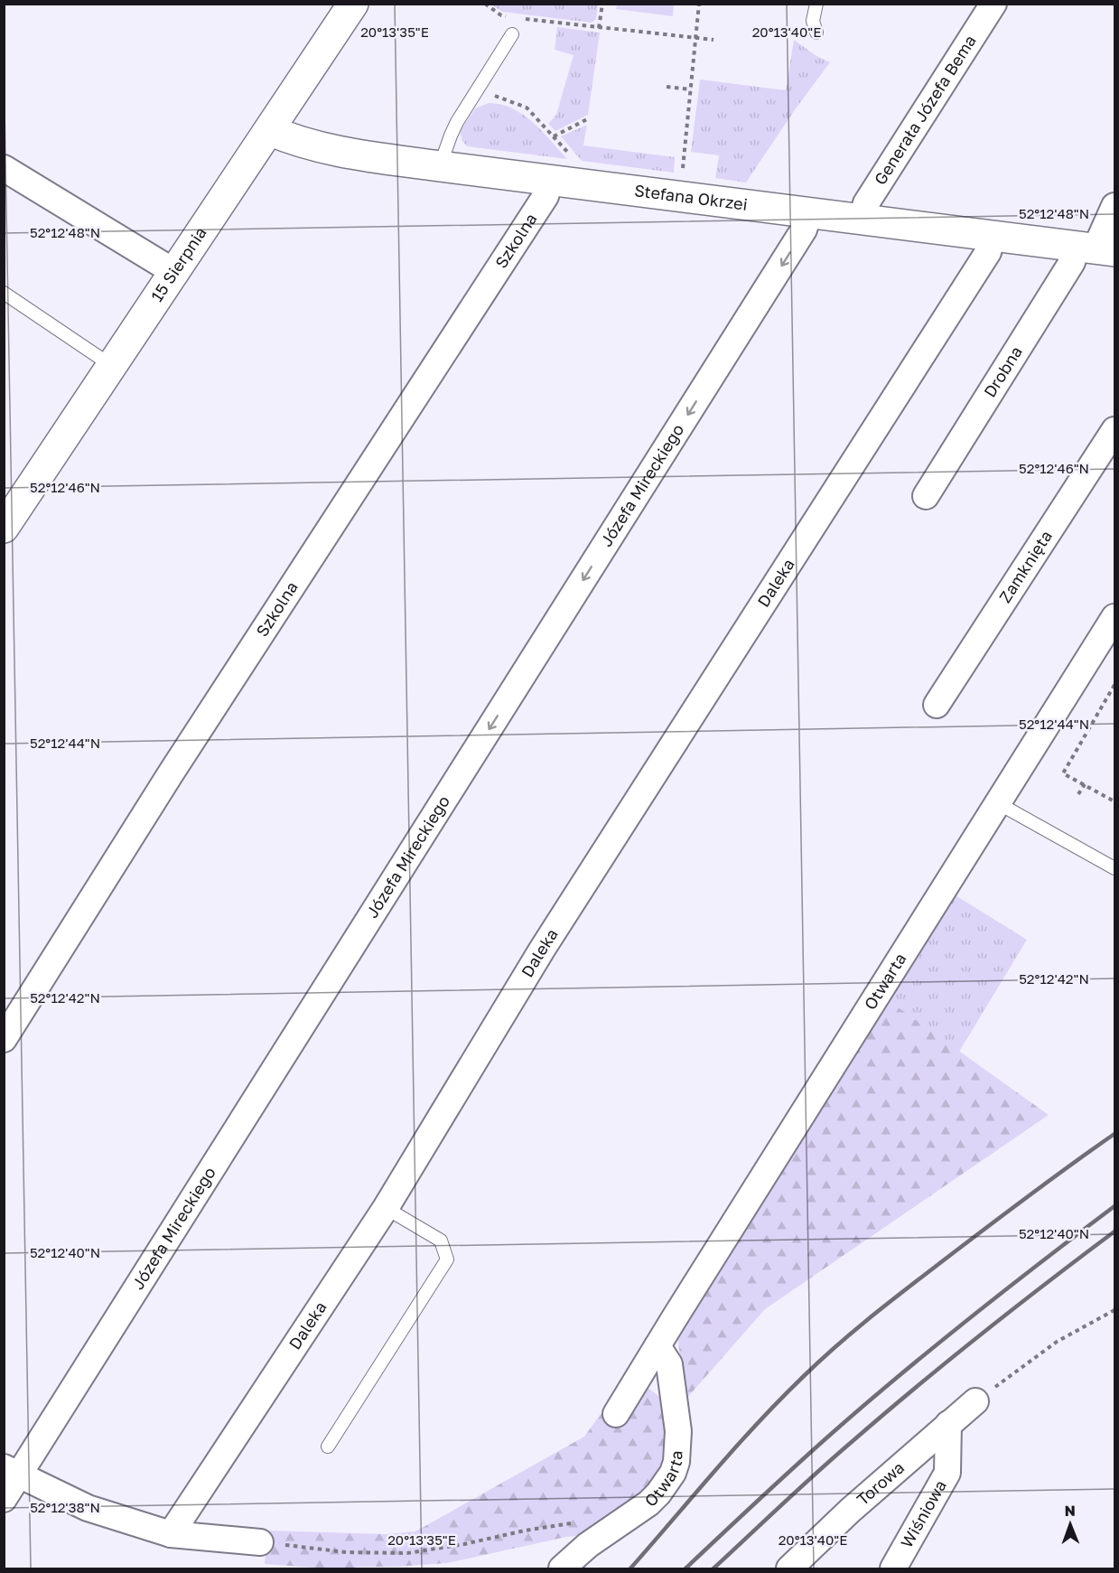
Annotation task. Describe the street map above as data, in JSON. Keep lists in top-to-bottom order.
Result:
{
  "streets": {
    "street": [
      "Generała Józefa Bema",
      "Stefana Okrzei",
      "Szkolna",
      "15 Sierpnia",
      "Drobna",
      "Józefa Mireckiego",
      "Zamknięta",
      "Daleka",
      "Otwarta",
      "Torowa",
      "Wiśniowa"
    ]
  },
  "crossings": [
    ["Generała Józefa Bema", "Stefana Okrzei"],
    ["Stefana Okrzei", "Szkolna"],
    ["Stefana Okrzei", "15 Sierpnia"],
    ["Stefana Okrzei", "Drobna"],
    ["Stefana Okrzei", "Józefa Mireckiego"],
    ["Stefana Okrzei", "Daleka"],
    ["Torowa", "Wiśniowa"]
  ],
  "one_way": ["Józefa Mireckiego"],
  "north": "top",
  "coordinates": [
    "20°13'35\"E",
    "20°13'40\"E",
    "52°12'48\"N",
    "52°12'46\"N",
    "52°12'44\"N",
    "52°12'42\"N",
    "52°12'40\"N",
    "52°12'38\"N"
  ]
}
